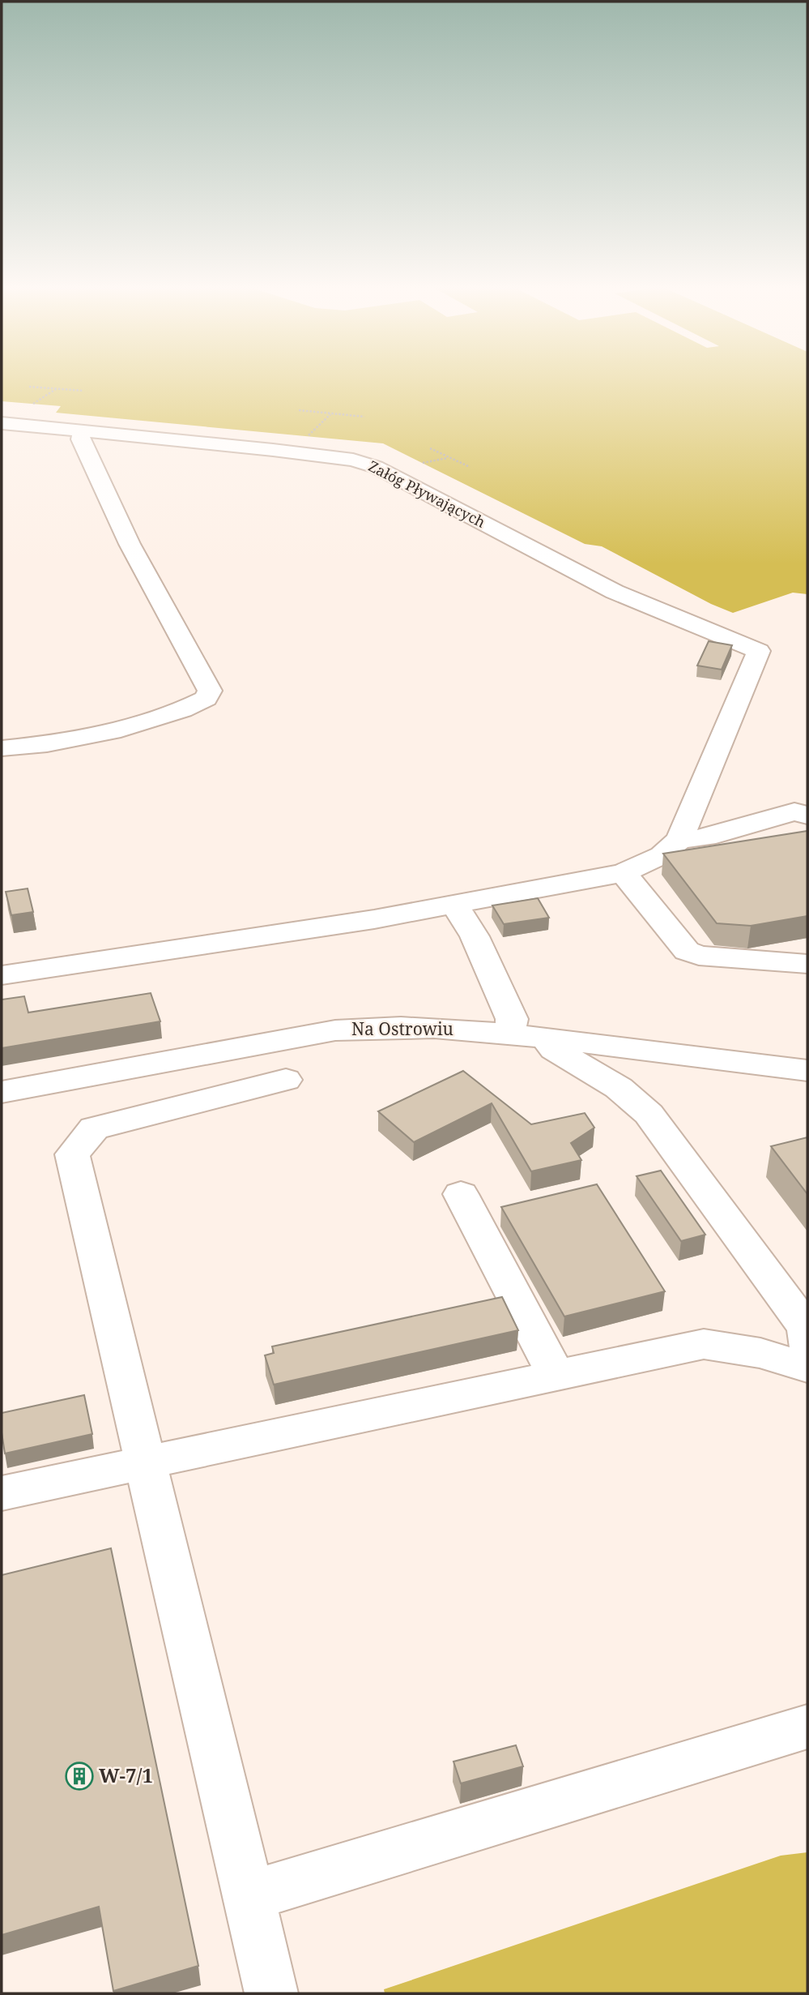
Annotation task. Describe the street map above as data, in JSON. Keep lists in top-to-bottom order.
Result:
{
  "streets": {
    "street": ["Załóg Pływających", "Na Ostrowiu"]
  },
  "places": {
    "building": ["W-7/1"]
  }
}
